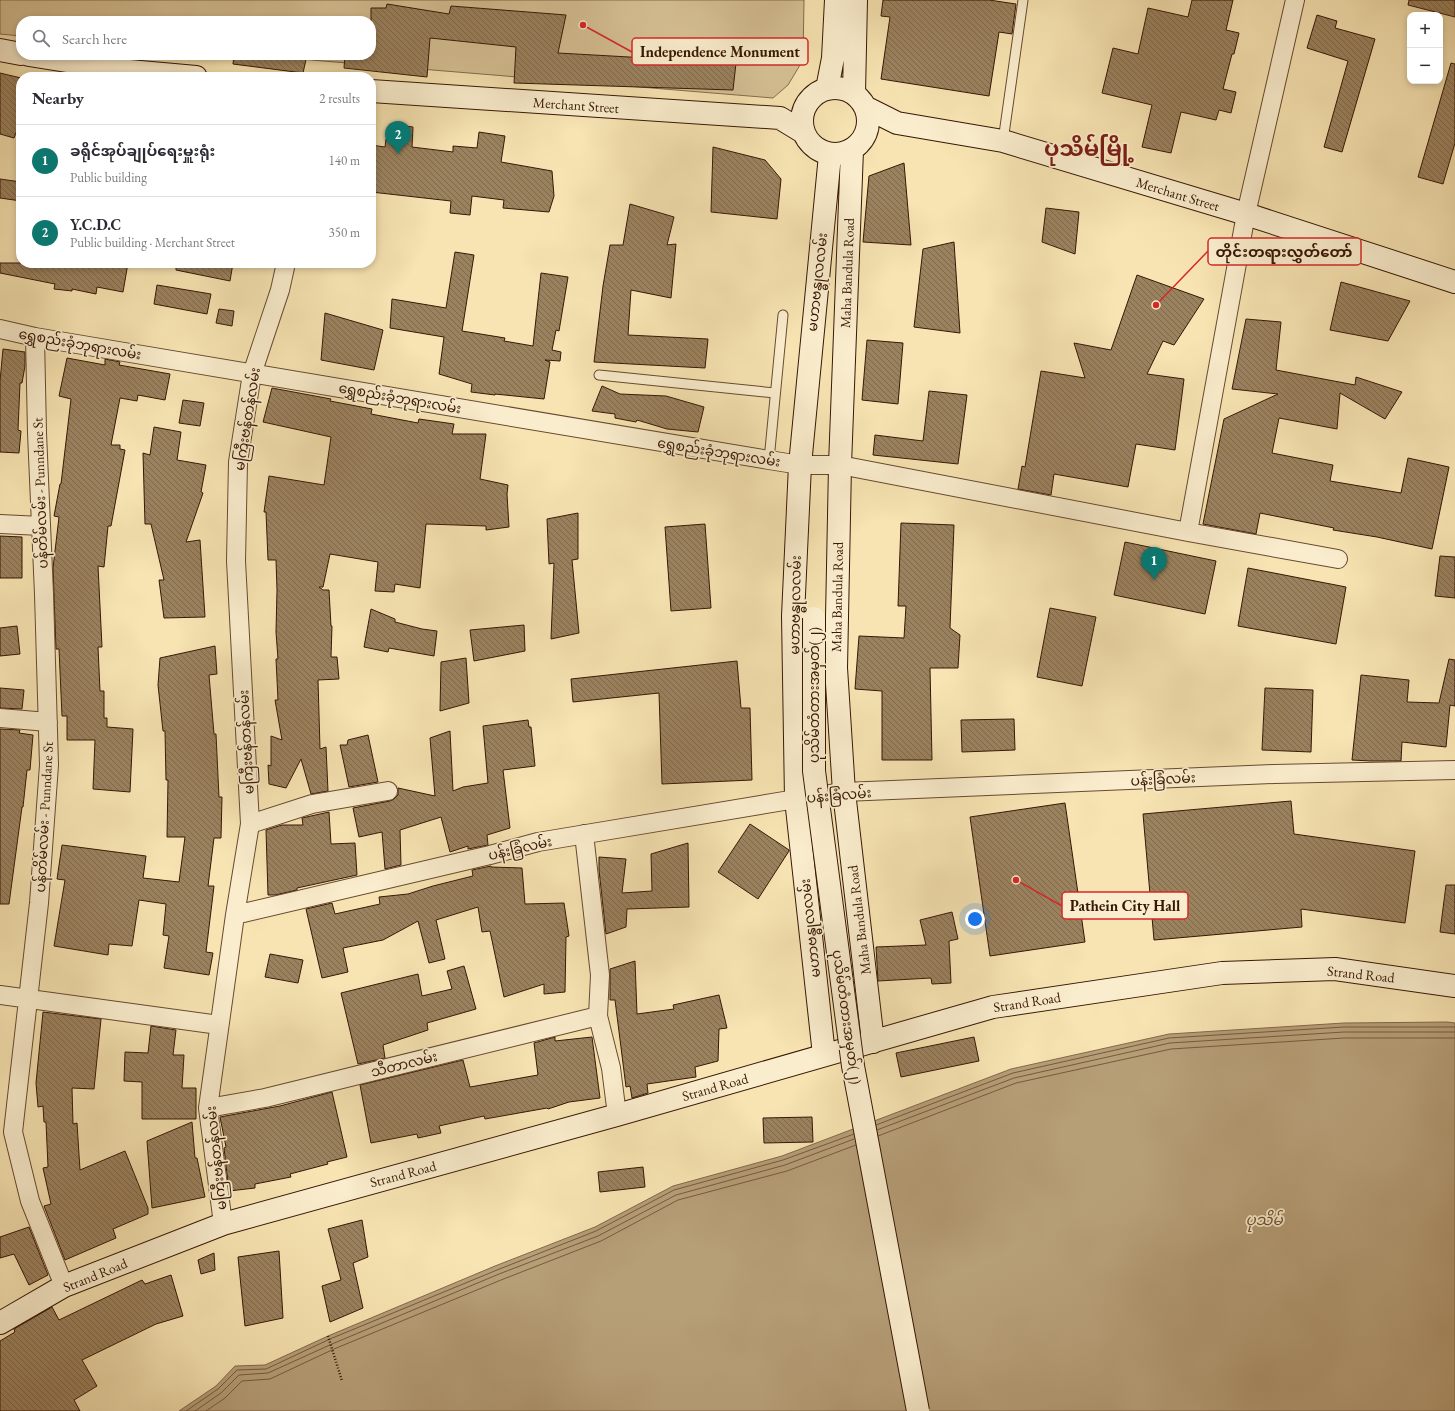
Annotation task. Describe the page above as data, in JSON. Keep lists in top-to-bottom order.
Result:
{
  "streets": {
    "main road": [
      "Merchant Street",
      "Maha Bandula Road",
      "မဟာဗန္ဓုလလမ်း",
      "ပုသိမ်တံတားအမှတ်(၂)",
      "Strand Road"
    ],
    "street": [
      "ရွှေစည်းခုံဘုရားလမ်း",
      "မကြီးဗန်တန်လမ်း",
      "ပန်တိမ်လမ်း - Punndane St",
      "ပန်းခြံလမ်း",
      "သီတာလမ်း"
    ]
  },
  "crossings": [
    ["Merchant Street", "Maha Bandula Road"],
    ["Merchant Street", "မဟာဗန္ဓုလလမ်း"],
    ["Maha Bandula Road", "မဟာဗန္ဓုလလမ်း"],
    ["Maha Bandula Road", "ရွှေစည်းခုံဘုရားလမ်း"],
    ["Maha Bandula Road", "ပန်းခြံလမ်း"],
    ["Maha Bandula Road", "Strand Road"],
    ["မဟာဗန္ဓုလလမ်း", "ရွှေစည်းခုံဘုရားလမ်း"],
    ["မဟာဗန္ဓုလလမ်း", "ပန်းခြံလမ်း"],
    ["မဟာဗန္ဓုလလမ်း", "Strand Road"],
    ["ရွှေစည်းခုံဘုရားလမ်း", "မကြီးဗန်တန်လမ်း"],
    ["ရွှေစည်းခုံဘုရားလမ်း", "ပန်တိမ်လမ်း - Punndane St"],
    ["မကြီးဗန်တန်လမ်း", "ပန်းခြံလမ်း"],
    ["မကြီးဗန်တန်လမ်း", "Strand Road"],
    ["မကြီးဗန်တန်လမ်း", "သီတာလမ်း"],
    ["ပန်တိမ်လမ်း - Punndane St", "Strand Road"]
  ],
  "districts": ["ပုသိမ်မြို့"],
  "water": ["ပုသိမ်"],
  "places": ["Independence Monument", "တိုင်းတရားလွှတ်တော်", "Pathein City Hall"],
  "page": {
    "map_buttons": ["+", "−"],
    "search": "Search here",
    "heading": ["Nearby", "2 results"],
    "pins": ["2", "1"],
    "list": [
      {
        "mark": "1",
        "name": "ခရိုင်အုပ်ချုပ်ရေးမှူးရုံး",
        "note": "Public building",
        "value": "140 m"
      },
      {
        "mark": "2",
        "name": "Y.C.D.C",
        "note": "Public building · Merchant Street",
        "value": "350 m"
      }
    ]
  }
}
